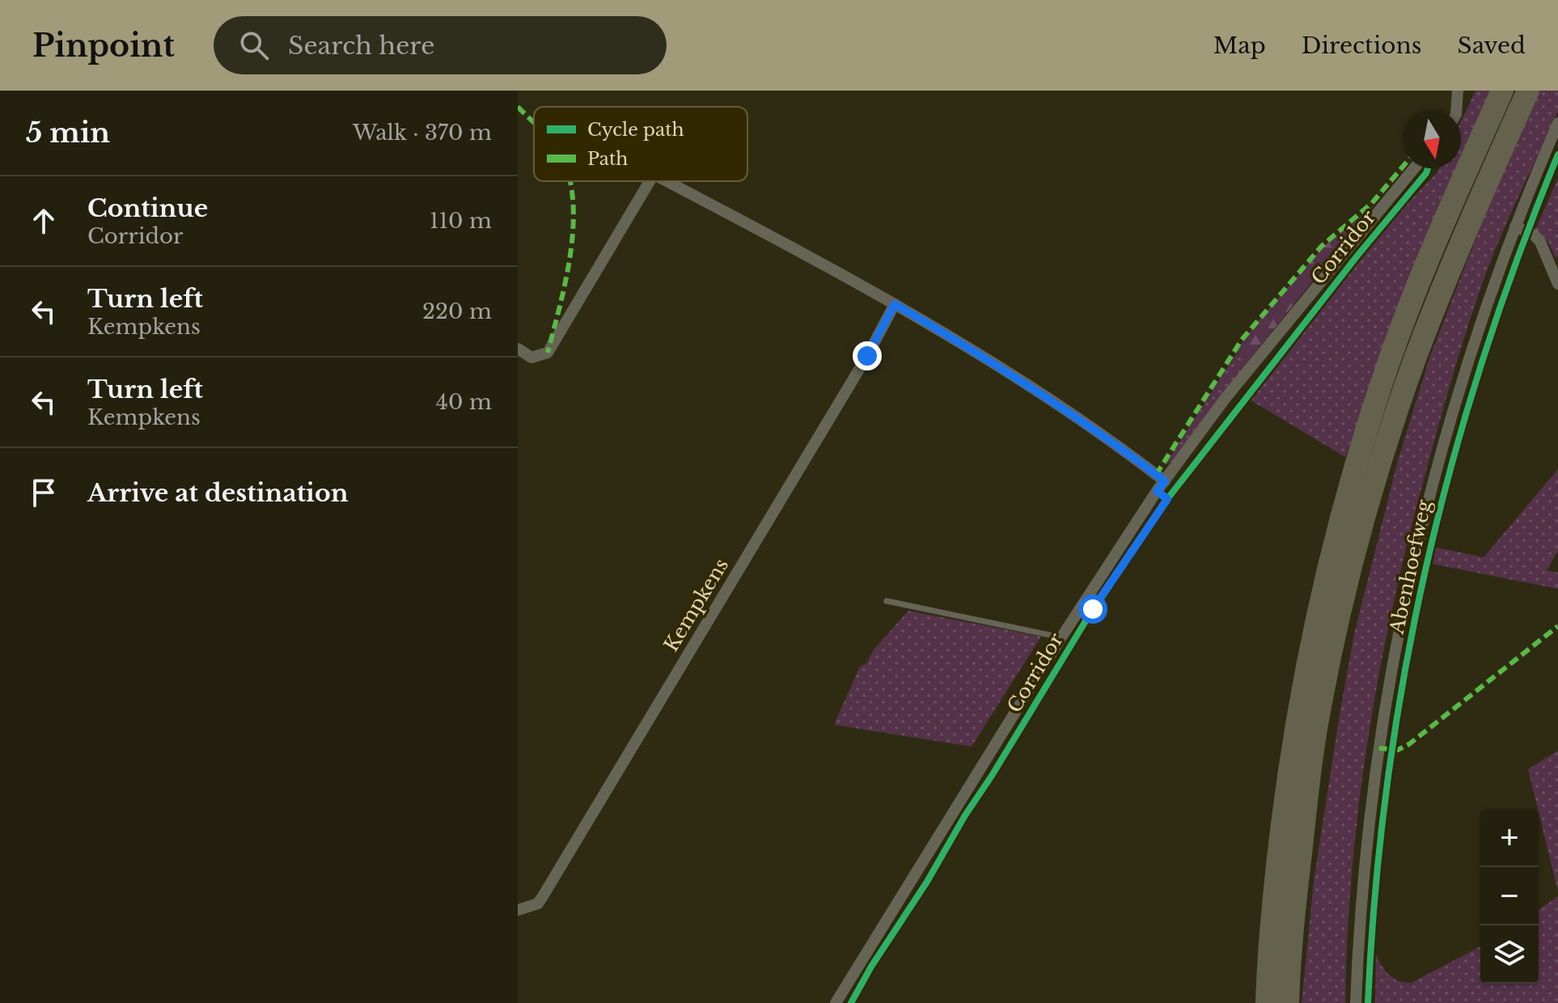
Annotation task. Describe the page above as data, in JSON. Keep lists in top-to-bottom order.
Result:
{
  "streets": {
    "street": ["Corridor", "Abenhoefweg", "Kempkens"]
  },
  "legend": ["Cycle path", "Path"],
  "north": "bottom",
  "page": {
    "header": "Pinpoint",
    "search": "Search here",
    "nav": ["Map", "Directions", "Saved"],
    "heading": ["5 min", "Walk · 370 m"],
    "list": [
      ["Continue", "Corridor", "110 m"],
      ["Turn left", "Kempkens", "220 m"],
      ["Turn left", "Kempkens", "40 m"],
      "Arrive at destination"
    ],
    "map_buttons": ["+", "−"]
  }
}
